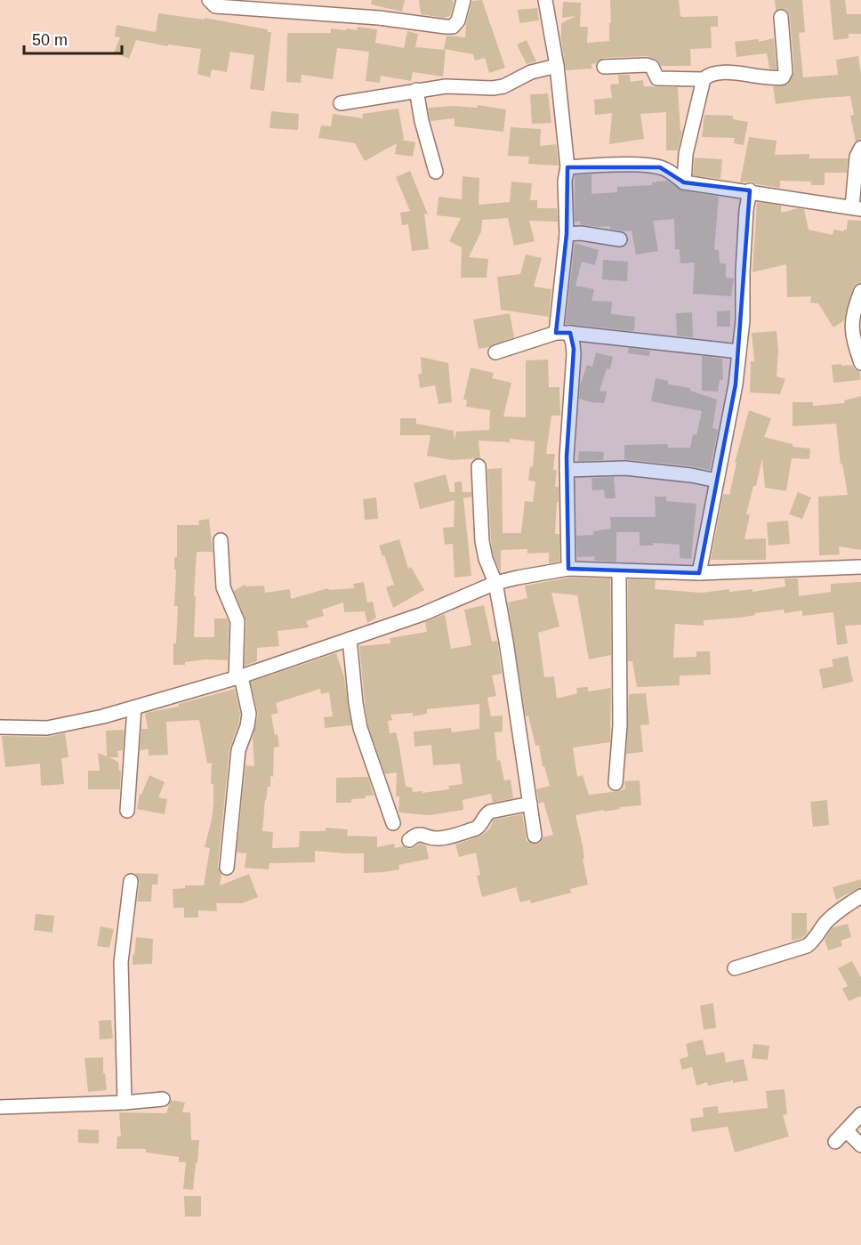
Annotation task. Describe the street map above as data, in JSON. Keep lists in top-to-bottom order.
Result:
{
  "scale_bar": "50 m"
}
